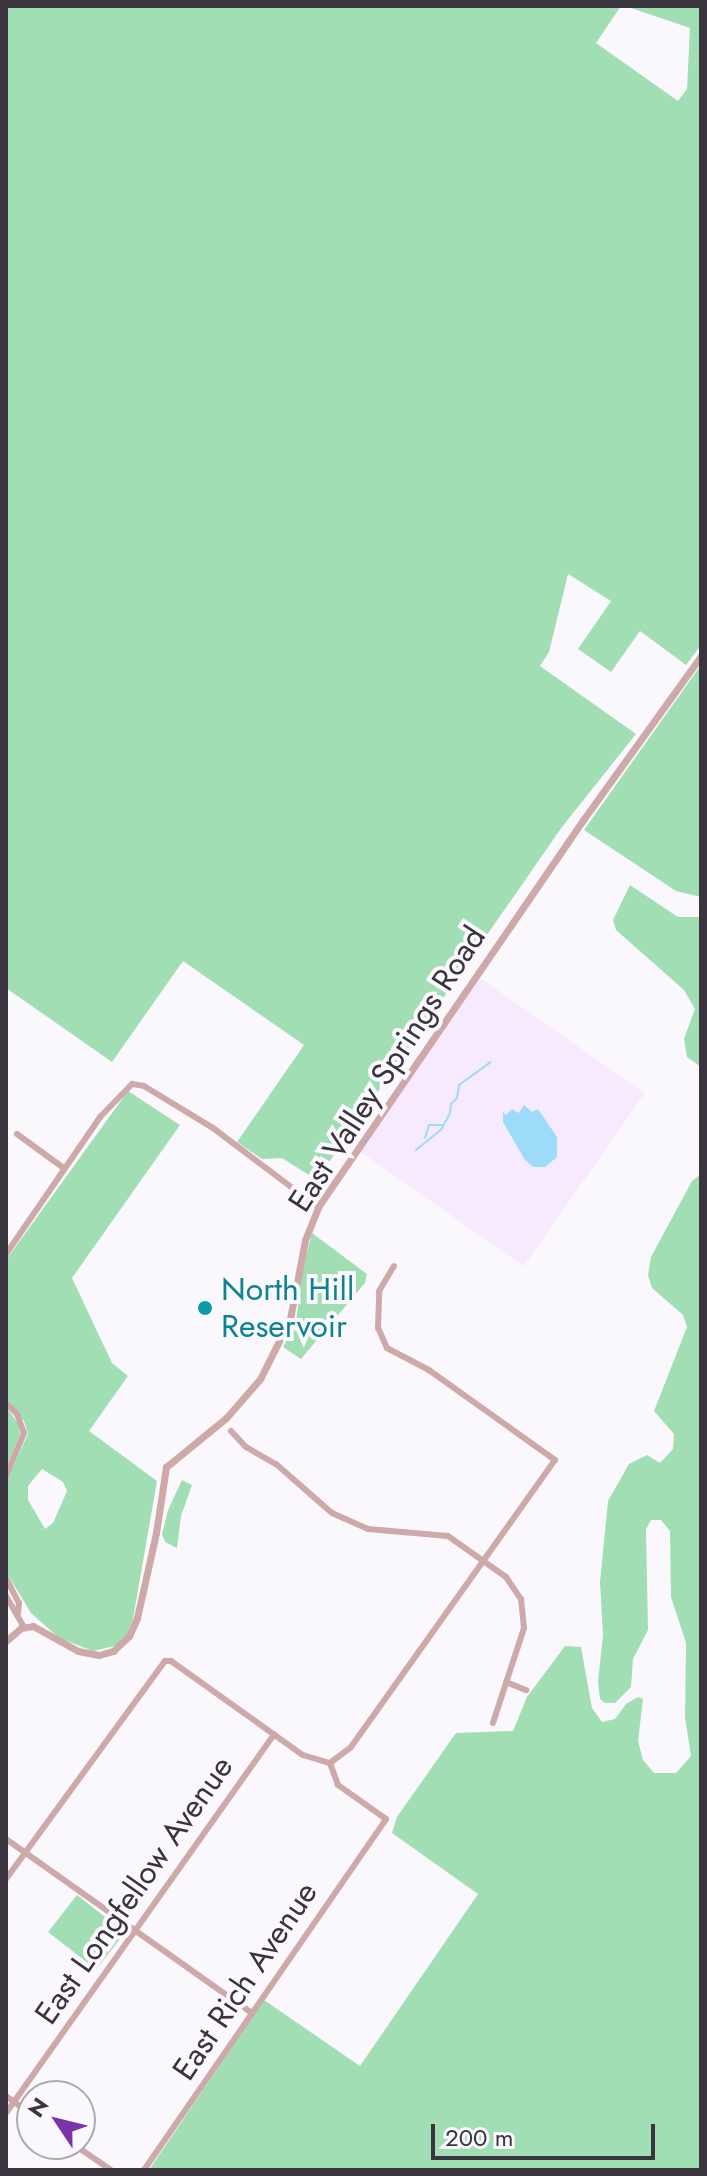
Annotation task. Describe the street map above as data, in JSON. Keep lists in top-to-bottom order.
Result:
{
  "streets": {
    "street": ["East Valley Springs Road", "East Longfellow Avenue", "East Rich Avenue"]
  },
  "places": ["North Hill Reservoir"],
  "scale_bar": "200 m",
  "north": "top left"
}
